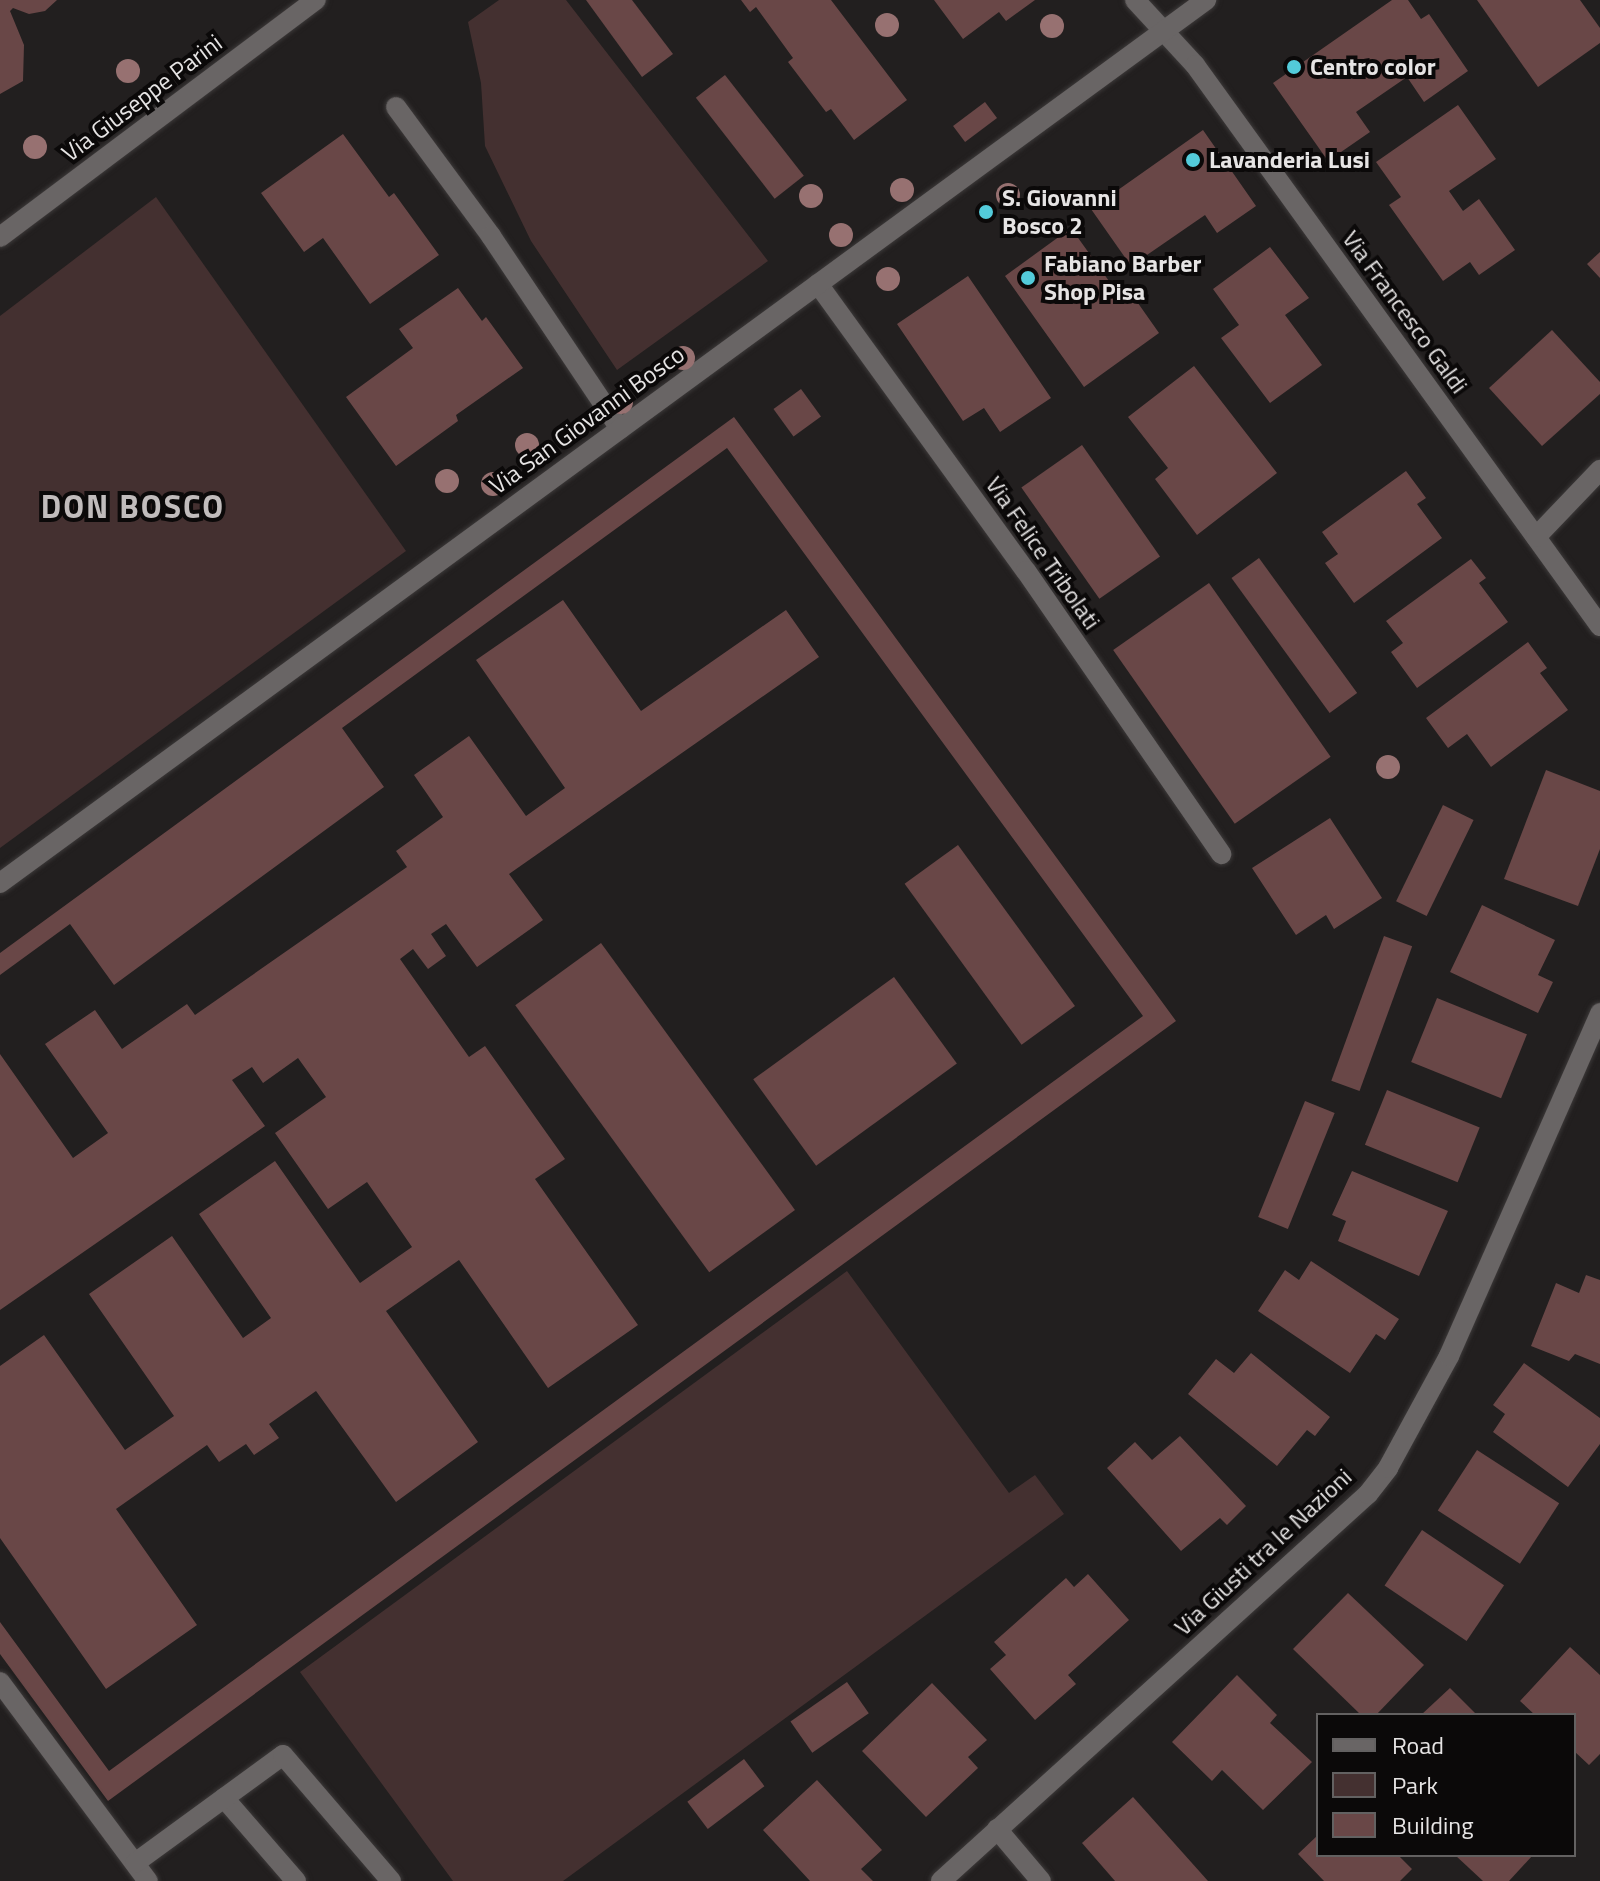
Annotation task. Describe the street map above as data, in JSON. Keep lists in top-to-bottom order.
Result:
{
  "streets": {
    "street": [
      "Via Giuseppe Parini",
      "Via Francesco Galdi",
      "Via San Giovanni Bosco",
      "Via Felice Tribolati",
      "Via Giusti tra le Nazioni"
    ]
  },
  "crossings": [
    ["Via Francesco Galdi", "Via San Giovanni Bosco"],
    ["Via San Giovanni Bosco", "Via Felice Tribolati"]
  ],
  "districts": ["DON BOSCO"],
  "places": [
    "Centro color",
    "Lavanderia Lusi",
    "S. Giovanni Bosco 2",
    "Fabiano Barber Shop Pisa"
  ],
  "legend": ["Road", "Park", "Building"]
}
